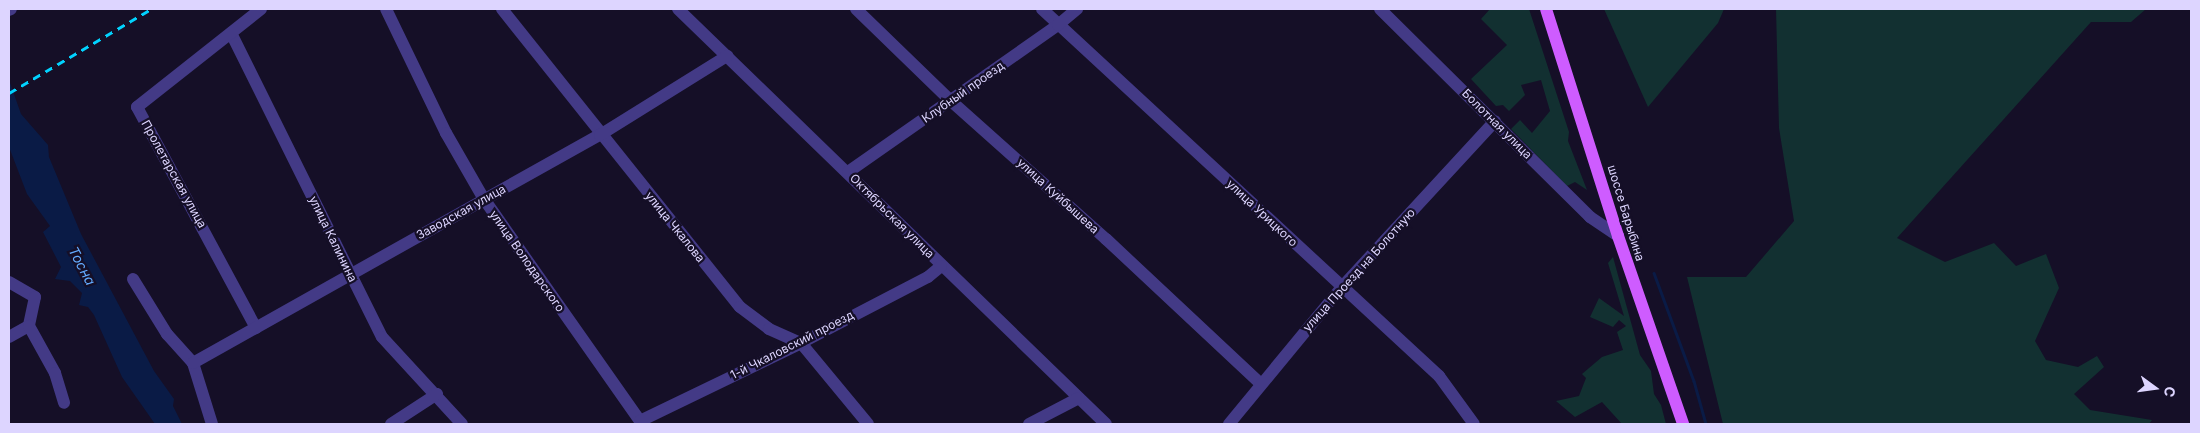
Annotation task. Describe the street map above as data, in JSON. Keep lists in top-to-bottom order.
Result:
{
  "streets": {
    "main road": ["шоссе Барыбина"],
    "street": [
      "Клубный проезд",
      "Болотная улица",
      "Пролетарская улица",
      "улица Куйбышева",
      "Заводская улица",
      "улица Урицкого",
      "Октябрьская улица",
      "улица Чкалова",
      "улица Калинина",
      "улица Володарского",
      "улица Проезд на Болотную",
      "1-й Чкаловский проезд"
    ]
  },
  "crossings": [
    ["Клубный проезд", "улица Куйбышева"],
    ["Клубный проезд", "улица Урицкого"],
    ["Клубный проезд", "Октябрьская улица"],
    ["Болотная улица", "шоссе Барыбина"],
    ["Болотная улица", "улица Проезд на Болотную"],
    ["Пролетарская улица", "Заводская улица"],
    ["Пролетарская улица", "улица Калинина"],
    ["улица Куйбышева", "улица Проезд на Болотную"],
    ["Заводская улица", "Октябрьская улица"],
    ["Заводская улица", "улица Чкалова"],
    ["Заводская улица", "улица Калинина"],
    ["Заводская улица", "улица Володарского"],
    ["улица Урицкого", "улица Проезд на Болотную"],
    ["Октябрьская улица", "1-й Чкаловский проезд"],
    ["улица Чкалова", "1-й Чкаловский проезд"],
    ["улица Володарского", "1-й Чкаловский проезд"]
  ],
  "water": ["Тосна"],
  "north": "right"
}
